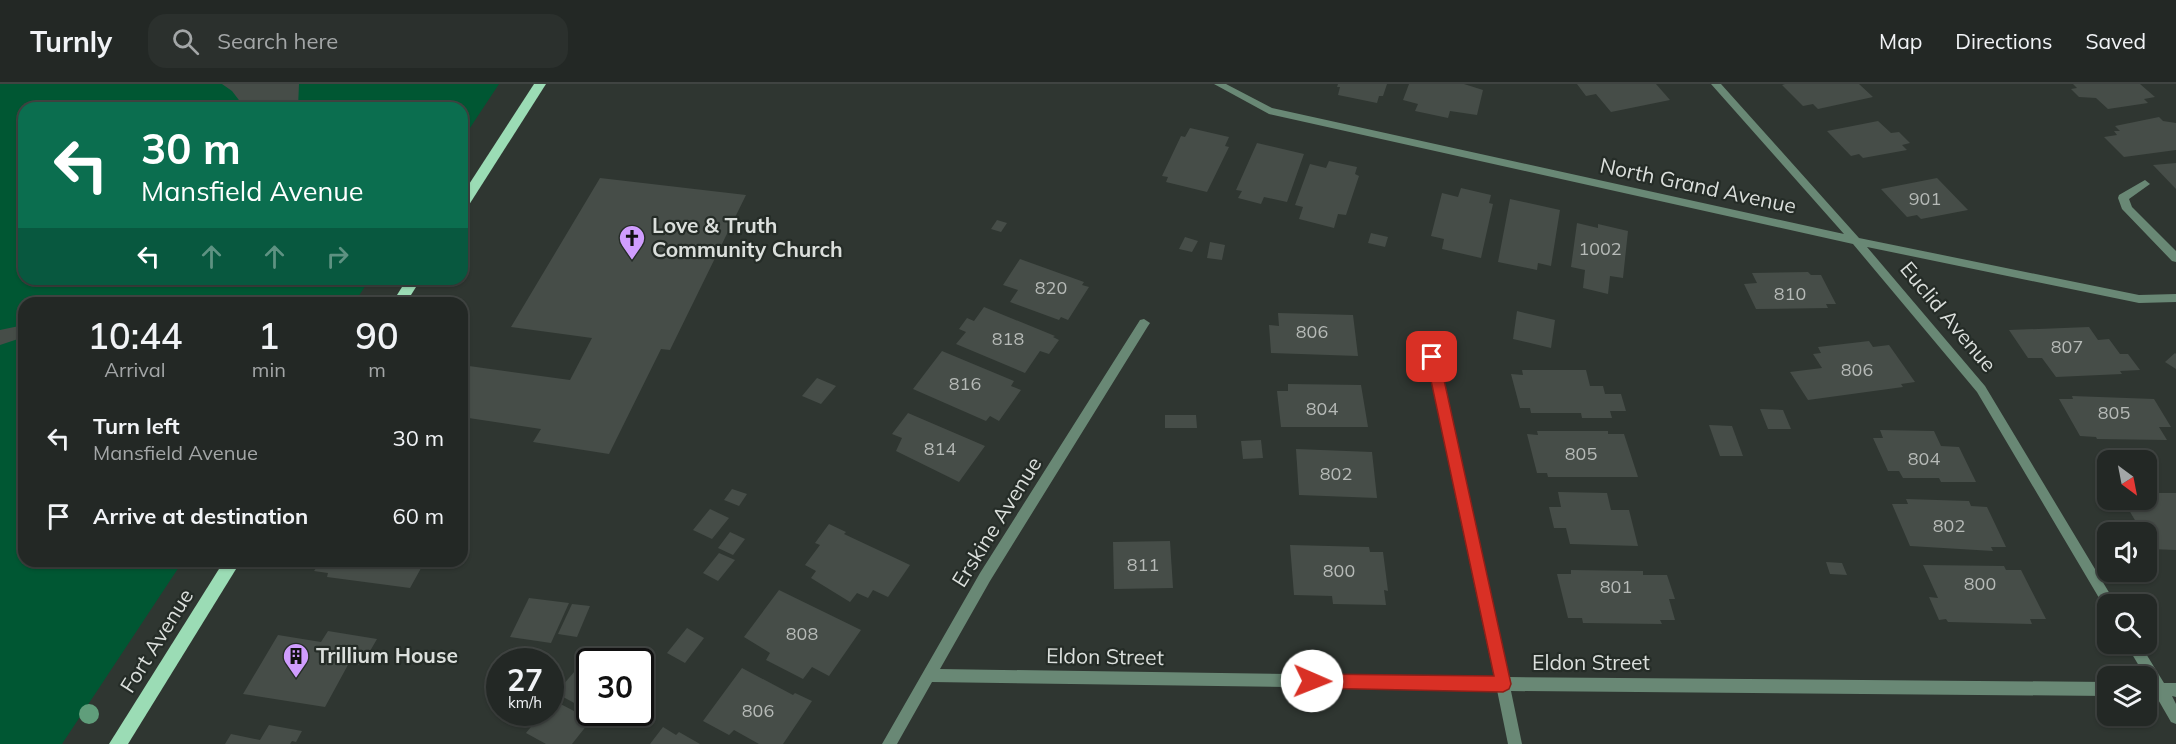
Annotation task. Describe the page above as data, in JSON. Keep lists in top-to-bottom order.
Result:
{
  "streets": {
    "main road": ["Fort Avenue"],
    "street": [
      "North Grand Avenue",
      "Euclid Avenue",
      "Erskine Avenue",
      "Eldon Street"
    ]
  },
  "crossings": [
    ["North Grand Avenue", "Euclid Avenue"],
    ["Erskine Avenue", "Eldon Street"]
  ],
  "places": {
    "church": ["Love & Truth Community Church"],
    "building": ["Trillium House"]
  },
  "house_numbers": [
    "901",
    "1002",
    "820",
    "810",
    "806",
    "818",
    "807",
    "806",
    "816",
    "804",
    "805",
    "814",
    "805",
    "804",
    "802",
    "802",
    "811",
    "800",
    "800",
    "801",
    "808",
    "806"
  ],
  "north": "bottom right",
  "page": {
    "header": "Turnly",
    "search": "Search here",
    "nav": ["Map", "Directions", "Saved"],
    "turn": ["30 m", "Mansfield Avenue"],
    "eta": [
      "10:44",
      "Arrival",
      "1",
      "min",
      "90",
      "m"
    ],
    "list": [
      {
        "name": "Turn left",
        "note": "Mansfield Avenue",
        "value": "30 m"
      },
      {
        "name": "Arrive at destination",
        "value": "60 m"
      }
    ],
    "speed": "27 km/h",
    "limit": "30"
  }
}
